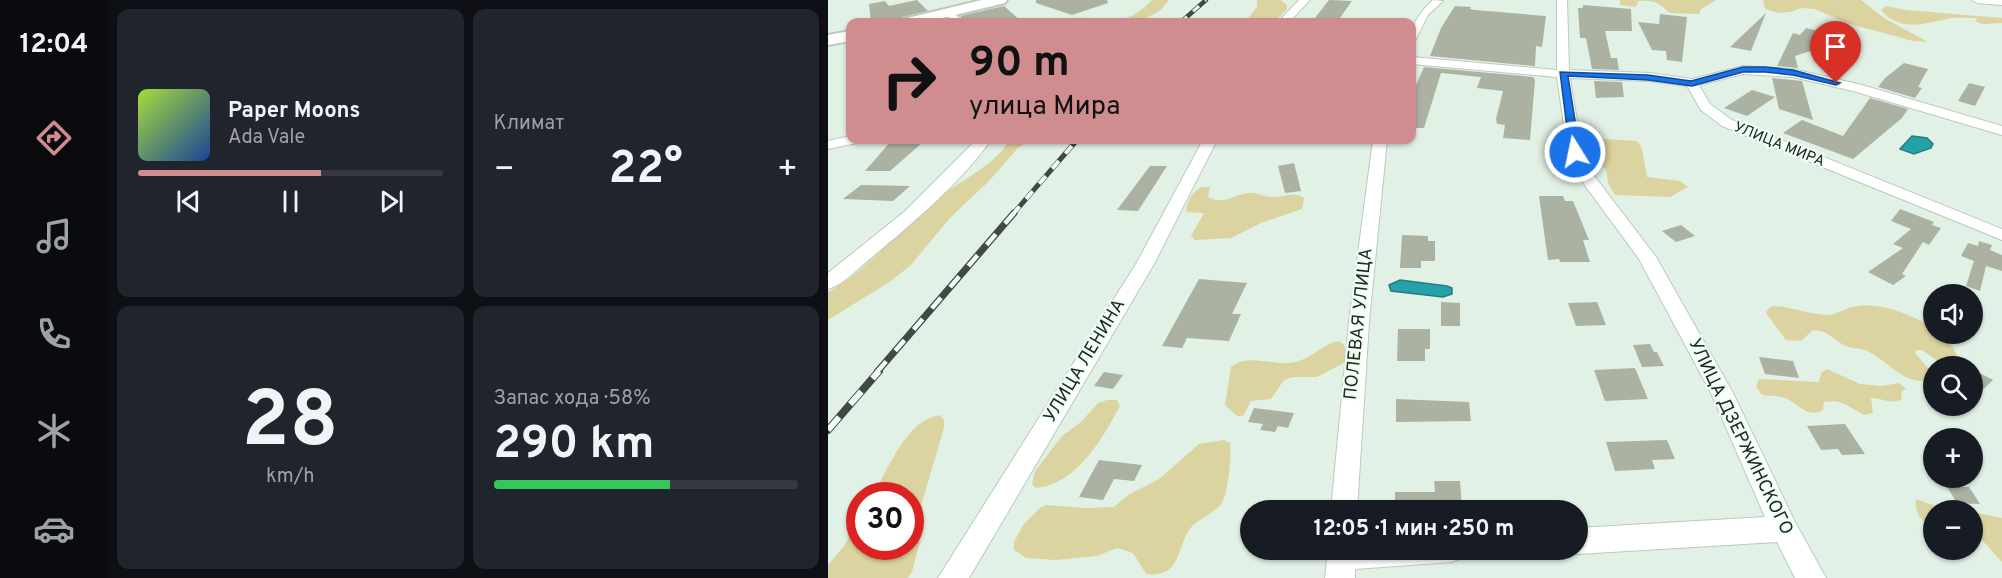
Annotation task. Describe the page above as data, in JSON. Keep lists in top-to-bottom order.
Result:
{
  "streets": {
    "street": [
      "УЛИЦА МИРА",
      "ПОЛЕВАЯ УЛИЦА",
      "УЛИЦА ЛЕНИНА",
      "УЛИЦА ДЗЕРЖИНСКОГО"
    ]
  },
  "page": {
    "tabs": "12:04",
    "tile": [
      "Климат",
      ["28", "km/h"],
      ["Запас хода · 58%", "290 km"]
    ],
    "turn": ["90 m", "улица Мира"],
    "song": ["Paper Moons", "Ada Vale"],
    "heat": ["−", "22°", "+"],
    "map_buttons": ["+", "−"],
    "limit": "30",
    "trip": "12:05 · 1 мин · 250 m"
  }
}
